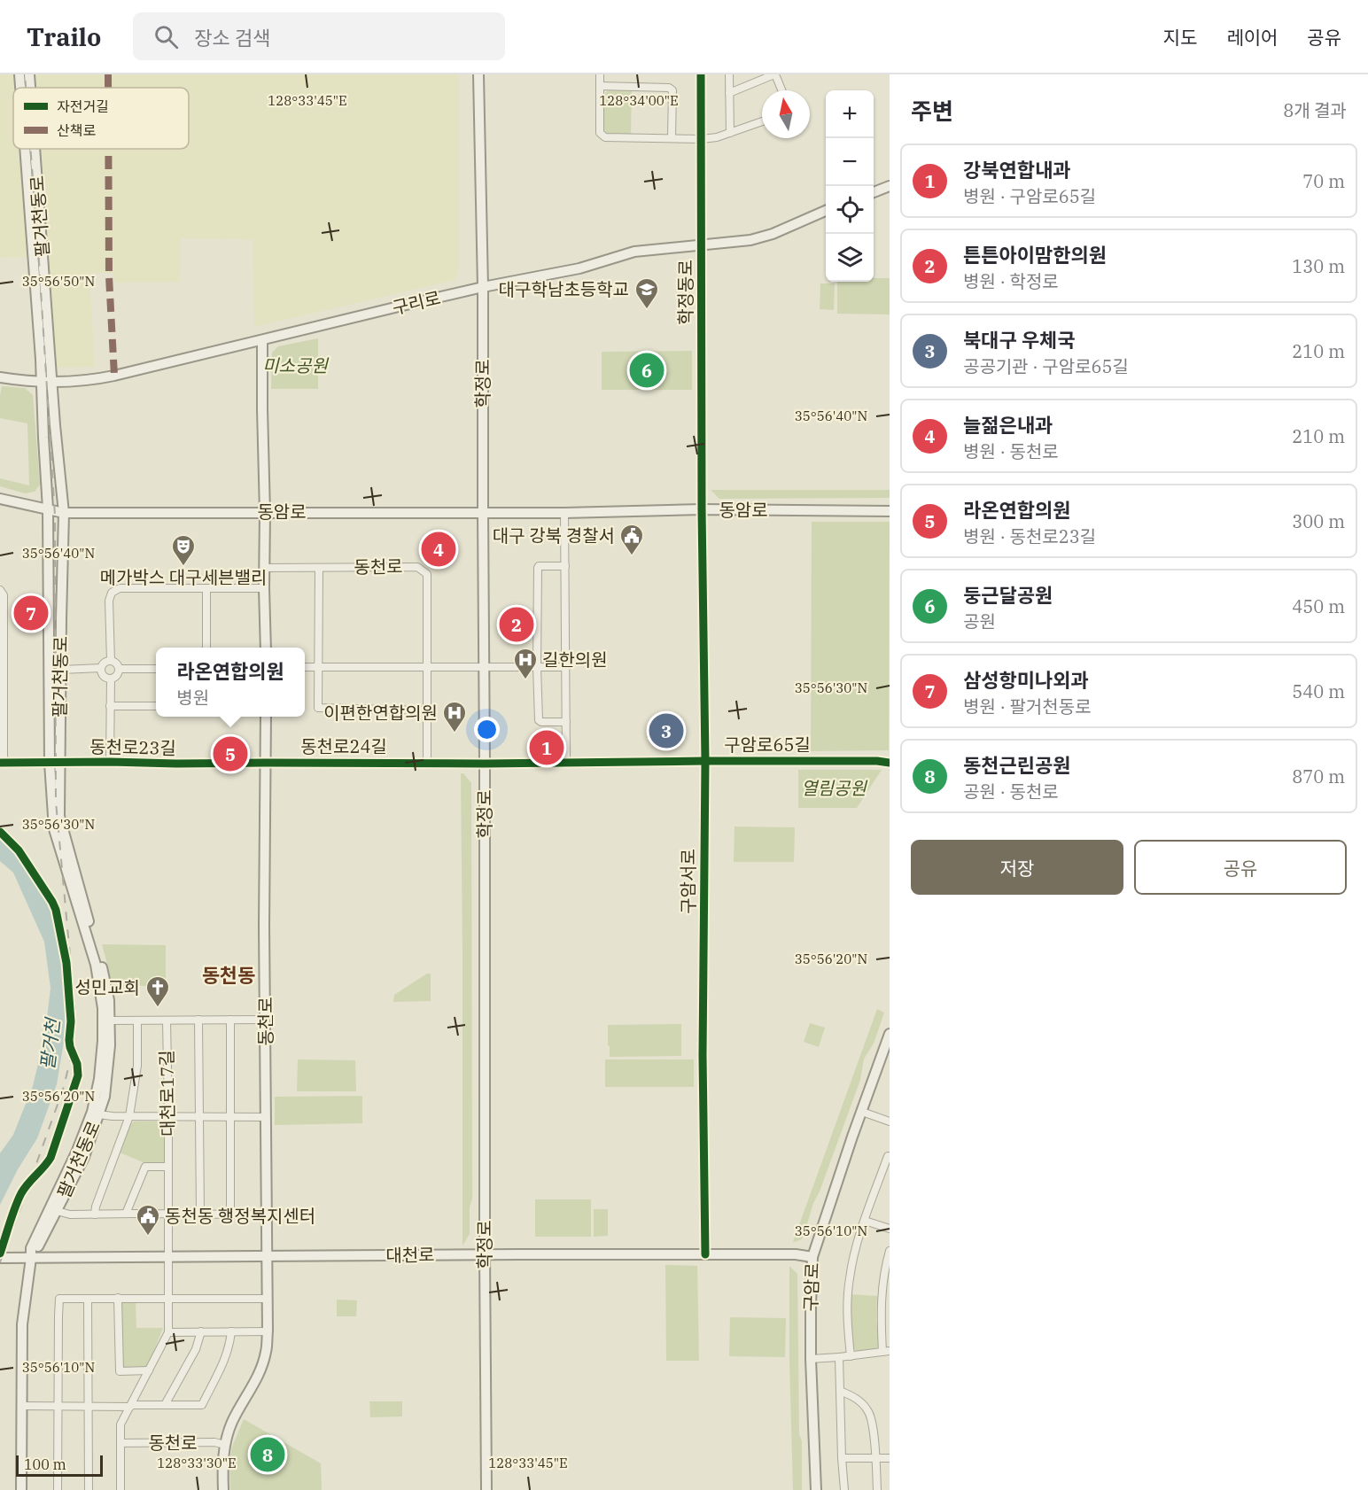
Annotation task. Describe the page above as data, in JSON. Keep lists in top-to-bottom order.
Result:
{
  "streets": {
    "main road": [
      "팔거천동로",
      "구리로",
      "학정로",
      "동암로",
      "동천로",
      "대천로",
      "구암로"
    ],
    "street": [
      "학정동로",
      "구암로65길",
      "동천로24길",
      "동천로23길",
      "구암서로",
      "대천로17길"
    ]
  },
  "crossings": [
    ["팔거천동로", "구리로"],
    ["팔거천동로", "동암로"],
    ["팔거천동로", "동천로23길"],
    ["팔거천동로", "대천로"],
    ["학정동로", "구리로"],
    ["학정동로", "동암로"],
    ["학정동로", "구암서로"],
    ["구리로", "학정로"],
    ["학정로", "동암로"],
    ["학정로", "구암로65길"],
    ["학정로", "동천로24길"],
    ["학정로", "대천로"],
    ["동암로", "구암서로"],
    ["동천로", "동천로24길"],
    ["동천로", "동천로23길"],
    ["동천로", "대천로"],
    ["구암로65길", "동천로24길"],
    ["구암로65길", "구암서로"],
    ["동천로24길", "동천로23길"],
    ["구암서로", "대천로"],
    ["대천로17길", "대천로"],
    ["대천로", "구암로"]
  ],
  "districts": ["동천동"],
  "water": ["팔거천"],
  "parks": ["미소공원", "열림공원"],
  "places": {
    "school or university": ["대구학남초등학교"],
    "public building": ["대구 강북 경찰서", "동천동 행정복지센터"],
    "theatre": ["메가박스 대구세븐밸리"],
    "hospital": ["길한의원", "이편한연합의원"],
    "church": ["성민교회"]
  },
  "legend": ["자전거길", "산책로"],
  "scale_bar": "100 m",
  "north": "top",
  "page": {
    "header": "Trailo",
    "search": "장소 검색",
    "nav": ["지도", "레이어", "공유"],
    "heading": ["주변", "8개 결과"],
    "map_buttons": ["+", "−"],
    "list": [
      {
        "mark": "1",
        "name": "강북연합내과",
        "note": "병원 · 구암로65길",
        "value": "70 m"
      },
      {
        "mark": "2",
        "name": "튼튼아이맘한의원",
        "note": "병원 · 학정로",
        "value": "130 m"
      },
      {
        "mark": "3",
        "name": "북대구 우체국",
        "note": "공공기관 · 구암로65길",
        "value": "210 m"
      },
      {
        "mark": "4",
        "name": "늘젊은내과",
        "note": "병원 · 동천로",
        "value": "210 m"
      },
      {
        "mark": "5",
        "name": "라온연합의원",
        "note": "병원 · 동천로23길",
        "value": "300 m"
      },
      {
        "mark": "6",
        "name": "둥근달공원",
        "note": "공원",
        "value": "450 m"
      },
      {
        "mark": "7",
        "name": "삼성항미나외과",
        "note": "병원 · 팔거천동로",
        "value": "540 m"
      },
      {
        "mark": "8",
        "name": "동천근린공원",
        "note": "공원 · 동천로",
        "value": "870 m"
      }
    ],
    "pins": [
      "6",
      "4",
      "7",
      "2",
      "3",
      "1",
      "5",
      "8"
    ],
    "popup": ["라온연합의원", "병원"],
    "buttons": ["저장", "공유"],
    "scale": "100 m"
  },
  "coordinates": [
    "128°33'45\"E",
    "128°34'00\"E",
    "35°56'50\"N",
    "35°56'40\"N",
    "35°56'30\"N",
    "35°56'20\"N",
    "35°56'10\"N",
    "128°33'30\"E"
  ]
}
